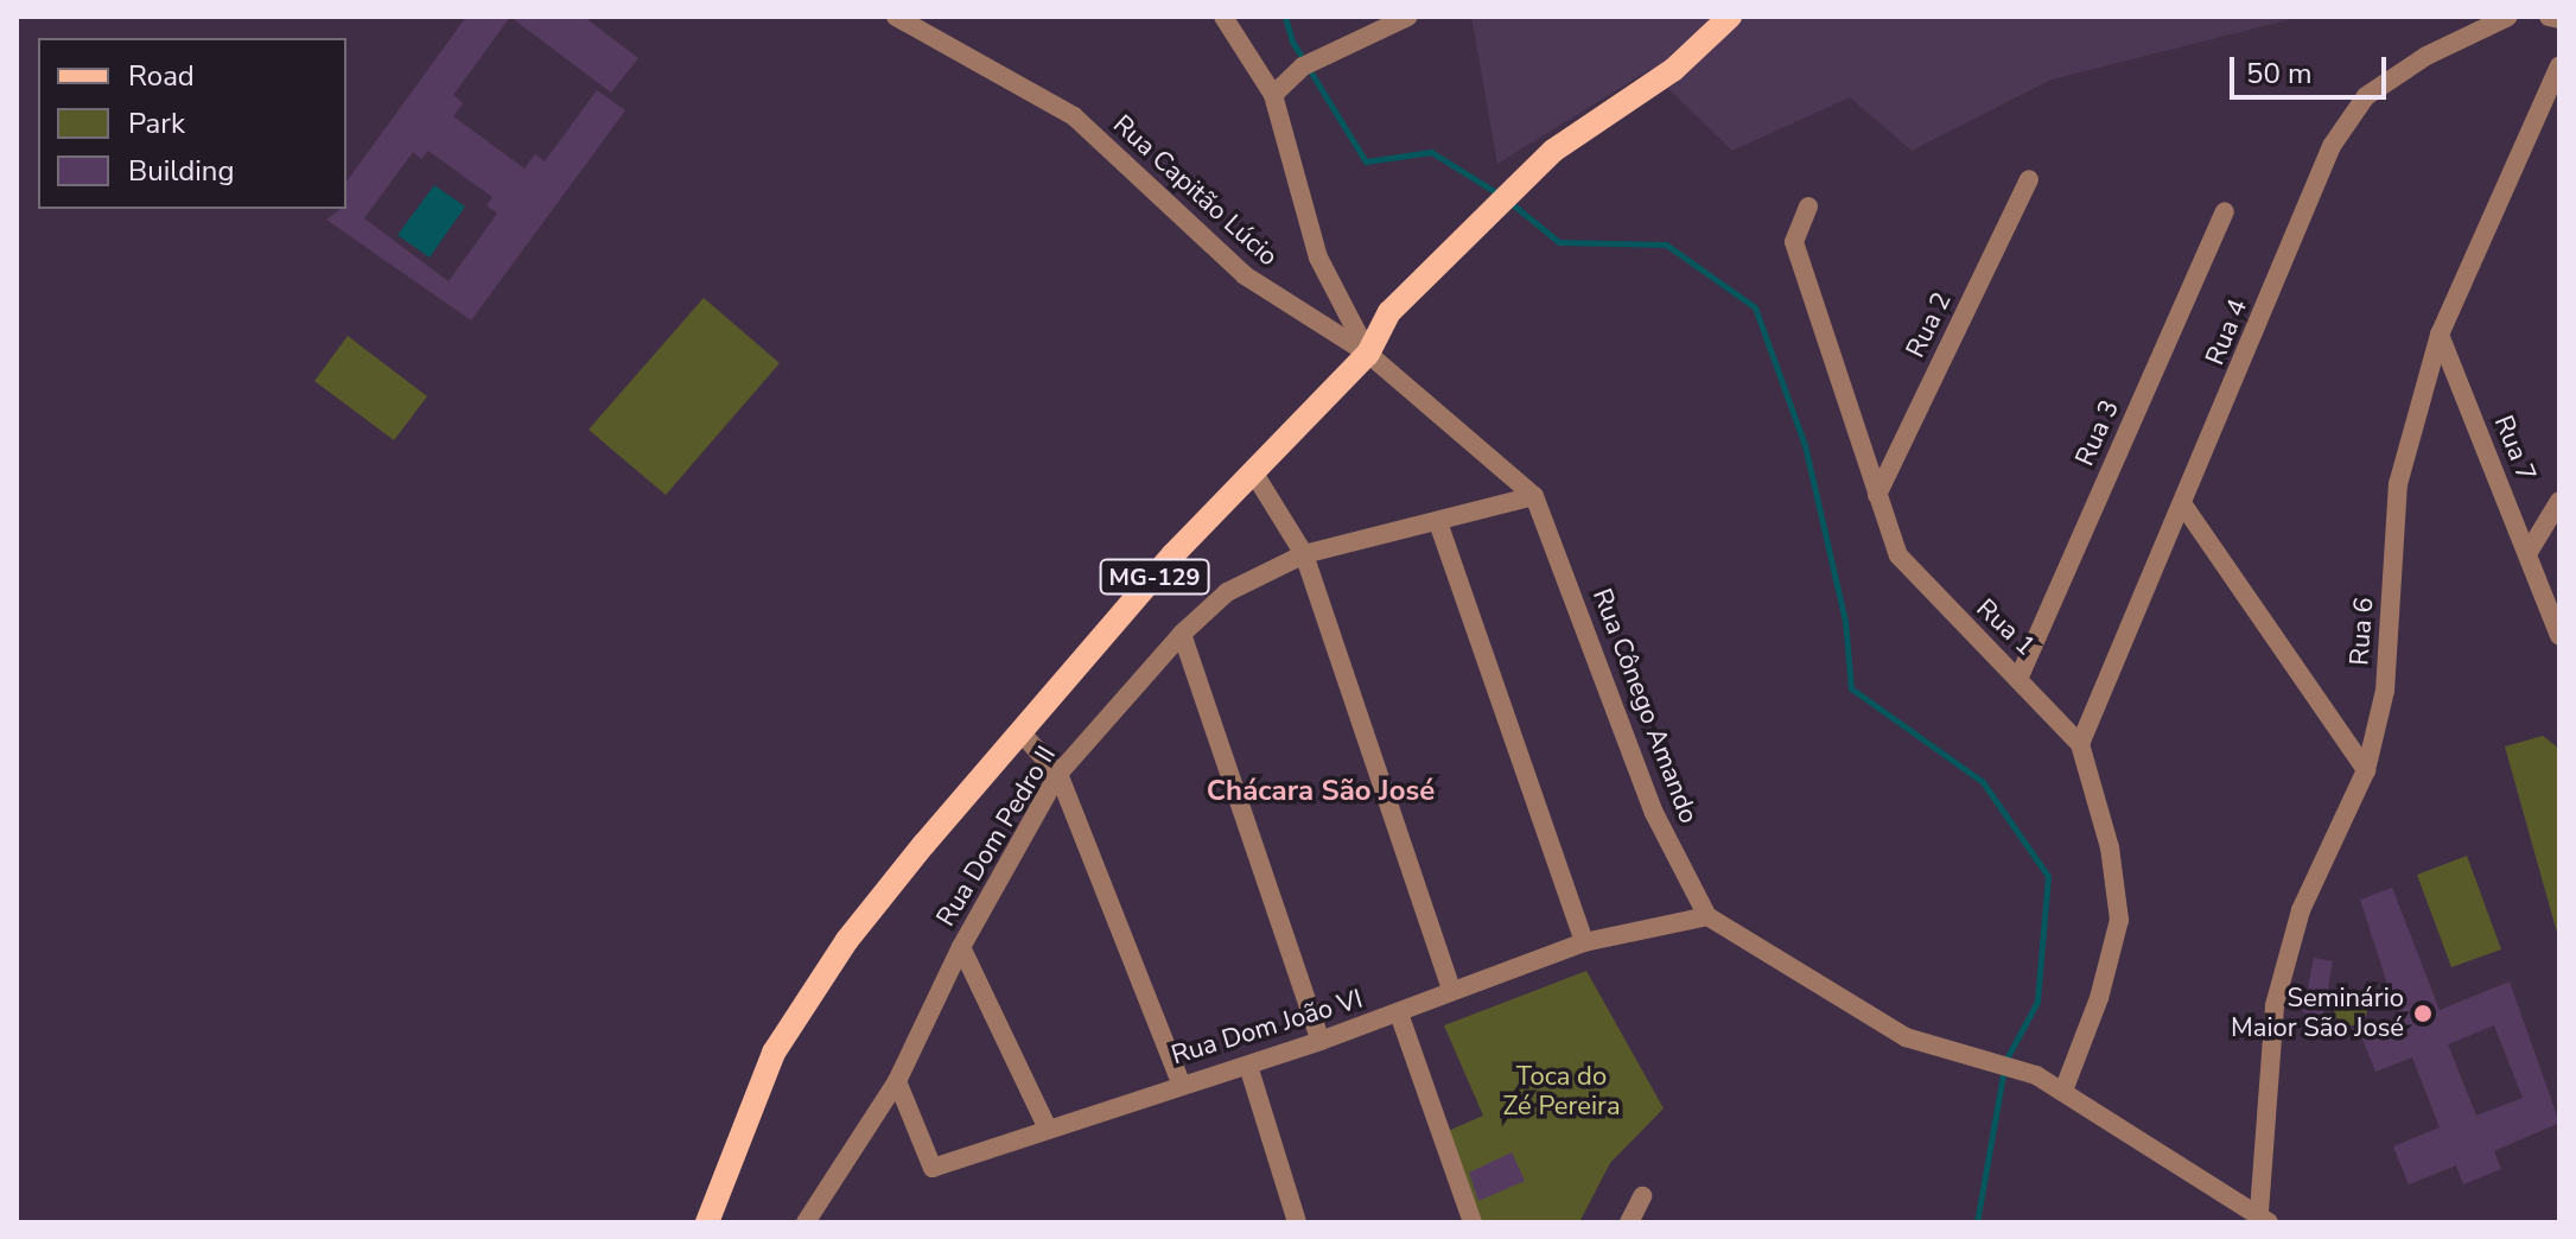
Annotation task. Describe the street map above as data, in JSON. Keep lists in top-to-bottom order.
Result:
{
  "streets": {
    "main road": ["MG-129"],
    "street": [
      "Rua Capitão Lúcio",
      "Rua 2",
      "Rua 4",
      "Rua 3",
      "Rua 7",
      "Rua 1",
      "Rua 6",
      "Rua Cônego Amando",
      "Rua Dom Pedro II",
      "Rua Dom João VI"
    ]
  },
  "crossings": [
    ["Rua Capitão Lúcio", "MG-129"],
    ["Rua Capitão Lúcio", "Rua Cônego Amando"],
    ["Rua Capitão Lúcio", "Rua Dom Pedro II"],
    ["Rua 2", "Rua 1"],
    ["Rua 4", "Rua 1"],
    ["Rua 3", "Rua 1"],
    ["Rua 7", "Rua 6"],
    ["Rua Cônego Amando", "Rua Dom Pedro II"],
    ["Rua Cônego Amando", "Rua Dom João VI"],
    ["Rua Dom Pedro II", "Rua Dom João VI"]
  ],
  "districts": ["Chácara São José"],
  "parks": ["Toca do Zé Pereira"],
  "places": ["Seminário Maior São José"],
  "legend": ["Road", "Park", "Building"],
  "scale_bar": "50 m"
}
